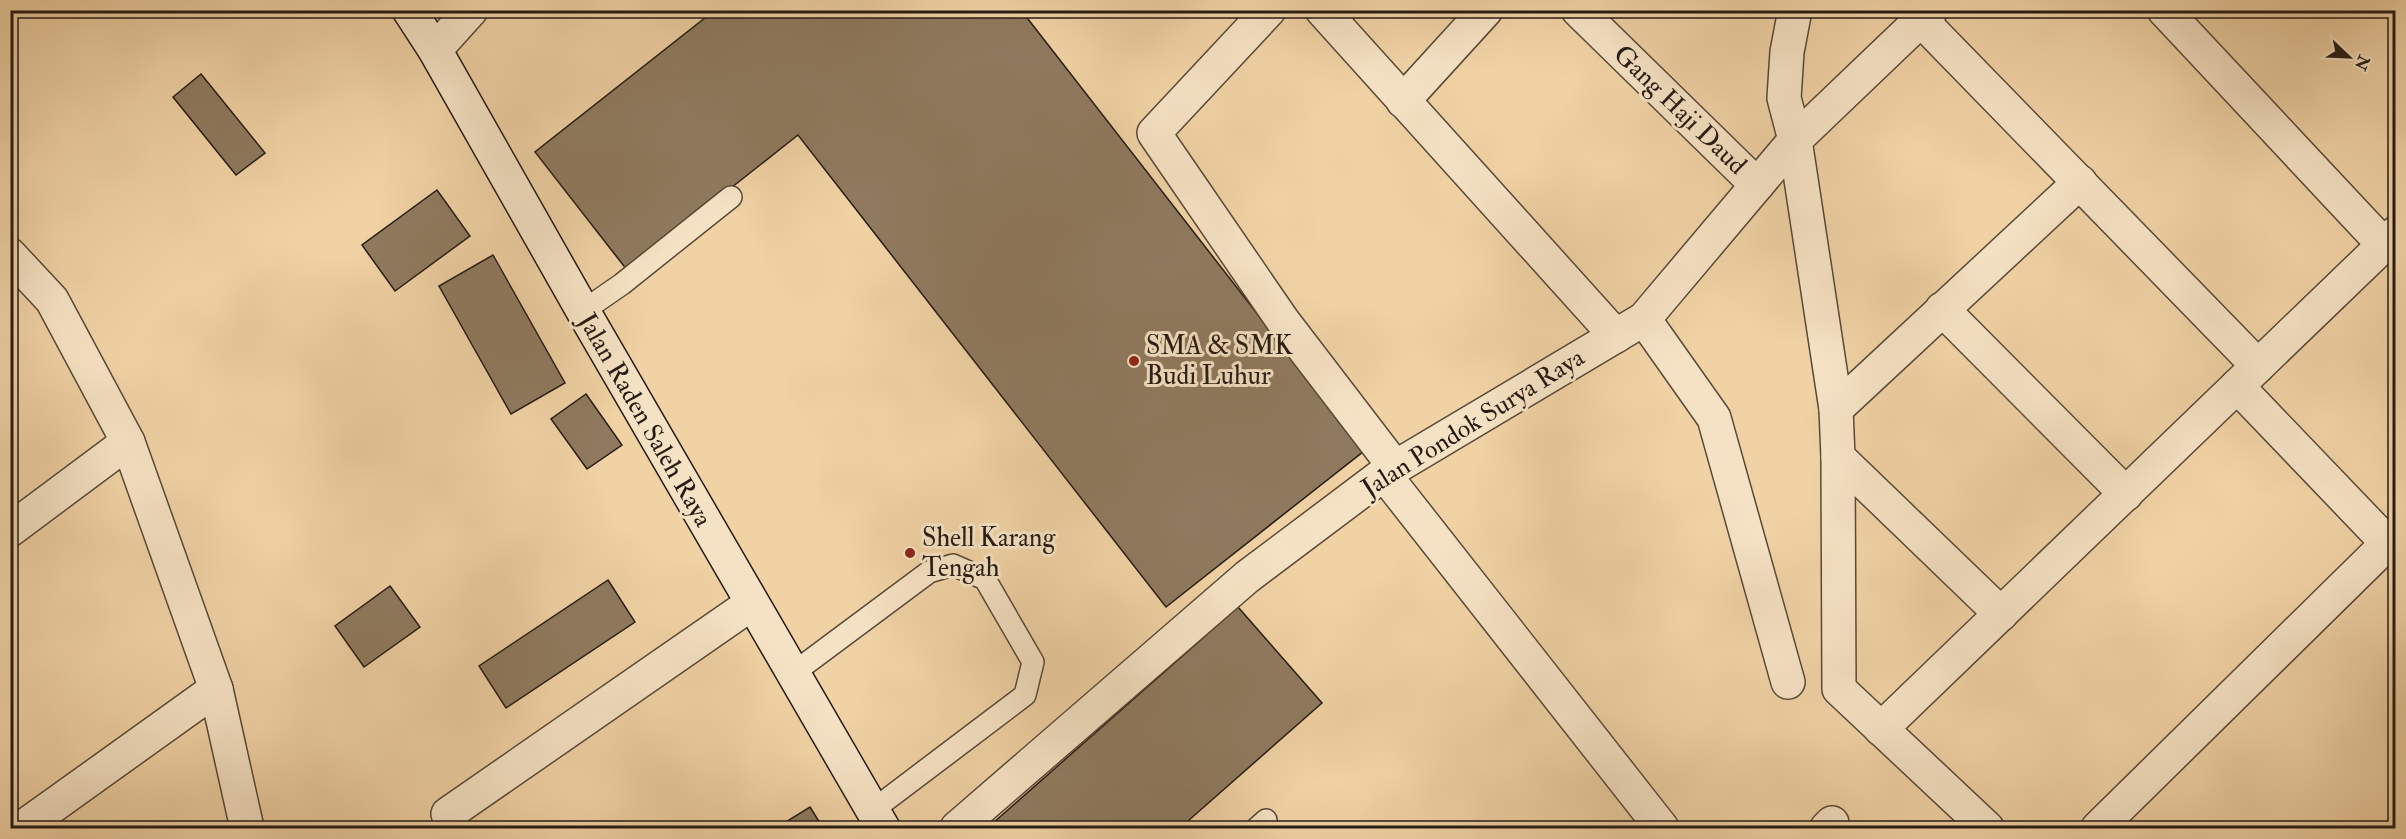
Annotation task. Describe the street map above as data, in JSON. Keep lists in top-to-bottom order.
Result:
{
  "streets": {
    "street": ["Gang Haji Daud", "Jalan Raden Saleh Raya", "Jalan Pondok Surya Raya"]
  },
  "crossings": [
    ["Gang Haji Daud", "Jalan Pondok Surya Raya"]
  ],
  "places": ["SMA & SMK Budi Luhur", "Shell Karang Tengah"],
  "north": "bottom right"
}
